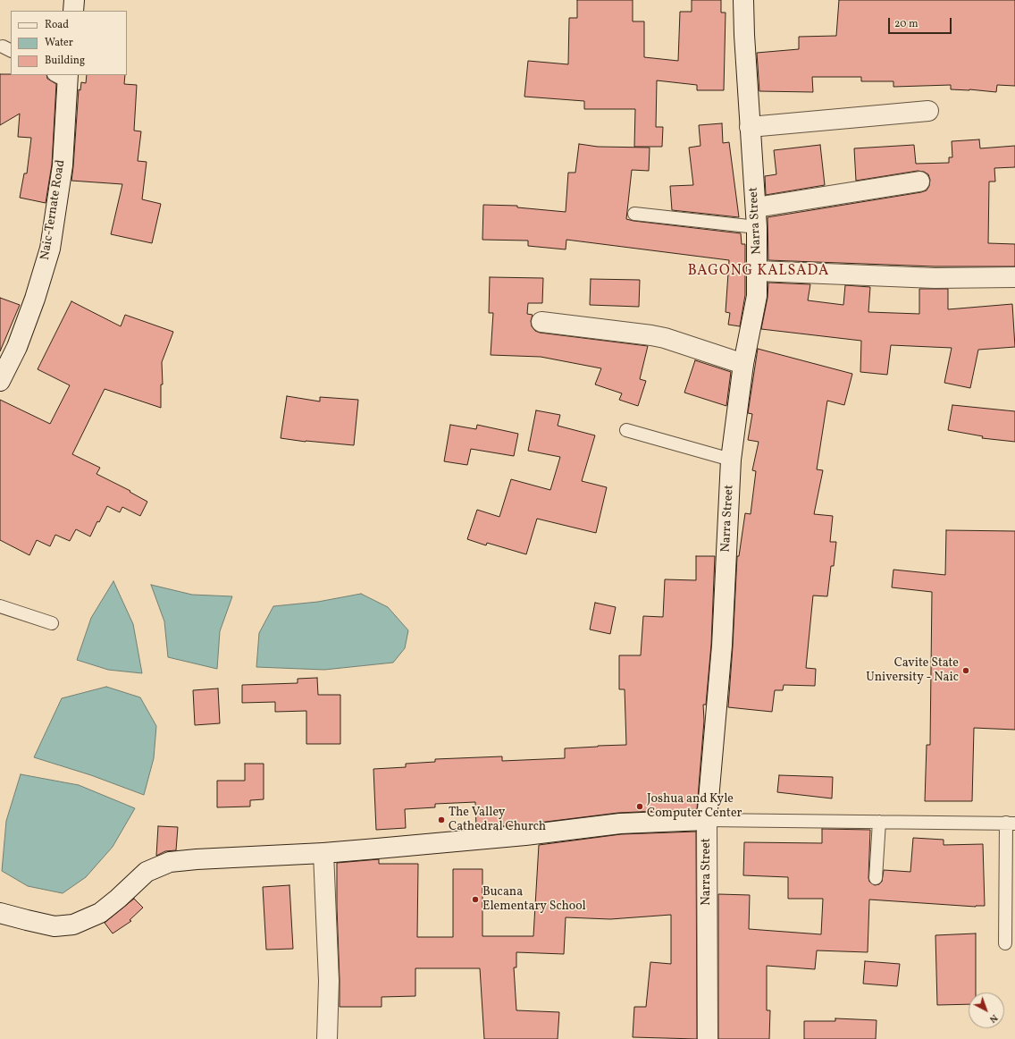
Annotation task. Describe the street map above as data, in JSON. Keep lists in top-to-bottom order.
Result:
{
  "streets": {
    "street": ["Naic-Ternate Road", "Narra Street"]
  },
  "districts": ["BAGONG KALSADA"],
  "places": [
    "Cavite State University - Naic",
    "Joshua and Kyle Computer Center",
    "The Valley Cathedral Church",
    "Bucana Elementary School"
  ],
  "legend": ["Road", "Water", "Building"],
  "scale_bar": "20 m",
  "north": "bottom right"
}
